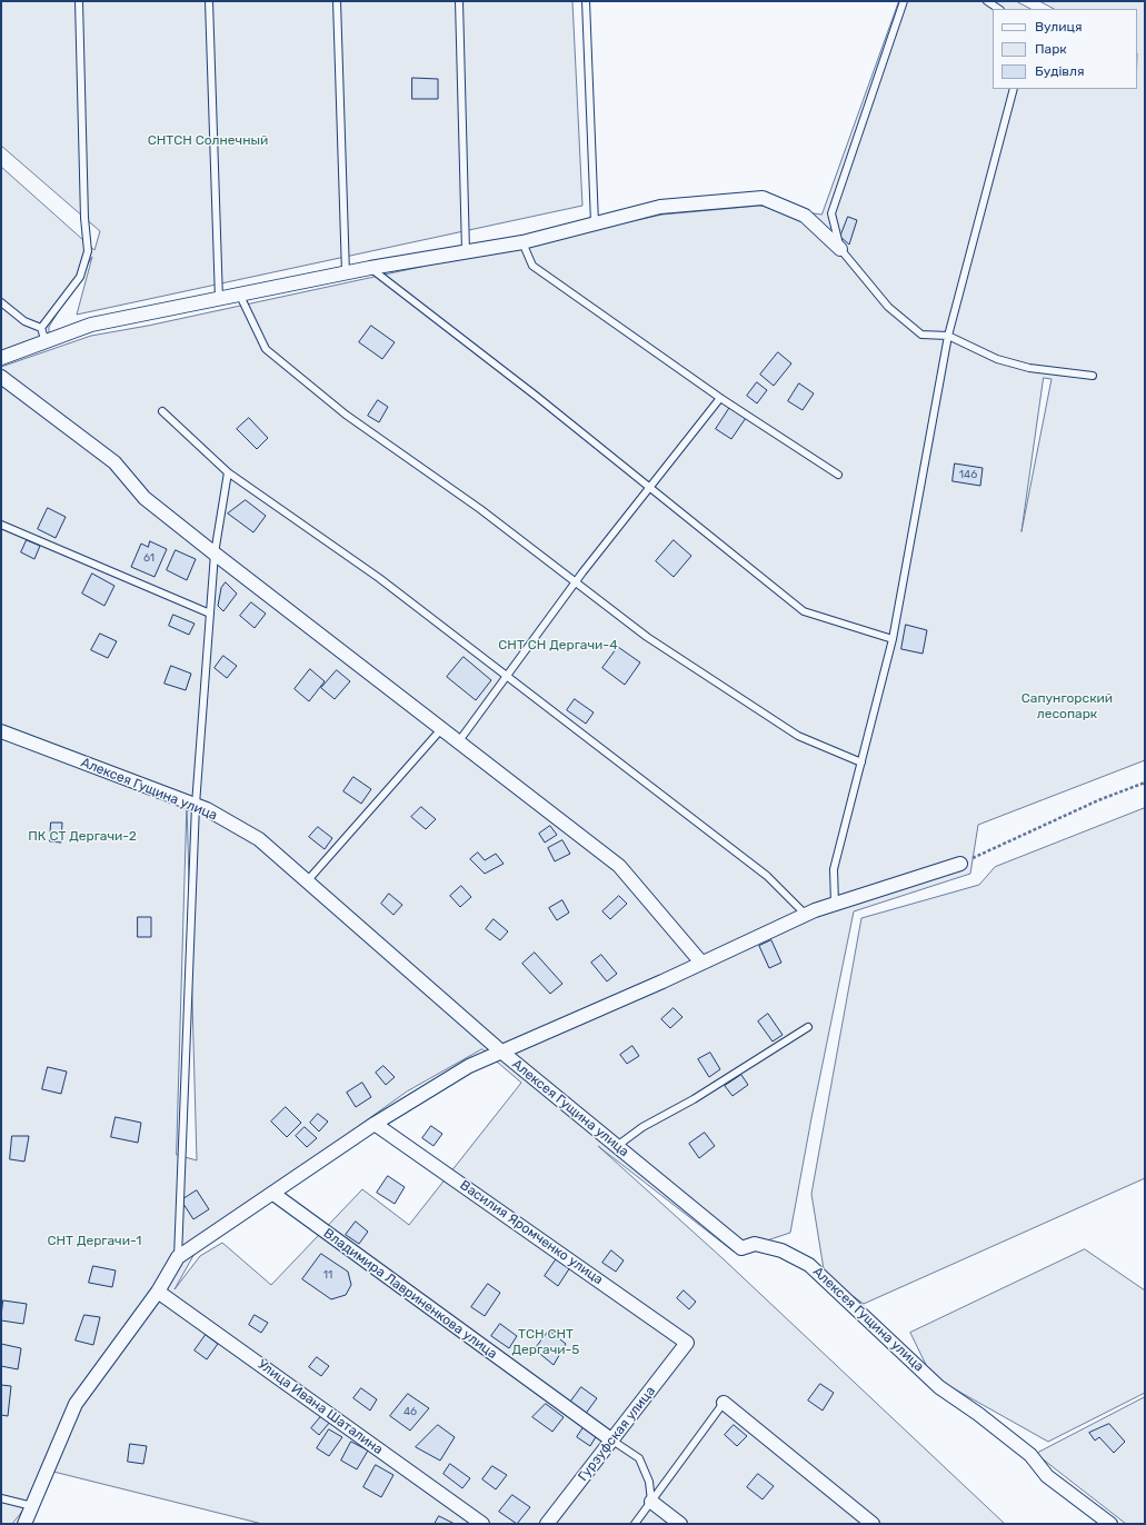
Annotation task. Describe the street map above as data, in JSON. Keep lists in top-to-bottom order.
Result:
{
  "streets": {
    "street": [
      "Алексея Гущина улица",
      "Василия Яромченко улица",
      "Владимира Лавриненкова улица",
      "Улица Ивана Шаталина",
      "Гурзуфская улица"
    ]
  },
  "crossings": [
    ["Василия Яромченко улица", "Гурзуфская улица"],
    ["Владимира Лавриненкова улица", "Гурзуфская улица"]
  ],
  "parks": [
    "СНТСН Солнечный",
    "СНТ СН Дергачи-4",
    "Сапунгорский лесопарк",
    "ПК СТ Дергачи-2",
    "СНТ Дергачи-1",
    "ТСН СНТ Дергачи-5"
  ],
  "house_numbers": [
    "146",
    "61",
    "11",
    "46"
  ],
  "legend": ["Вулиця", "Парк", "Будівля"]
}
